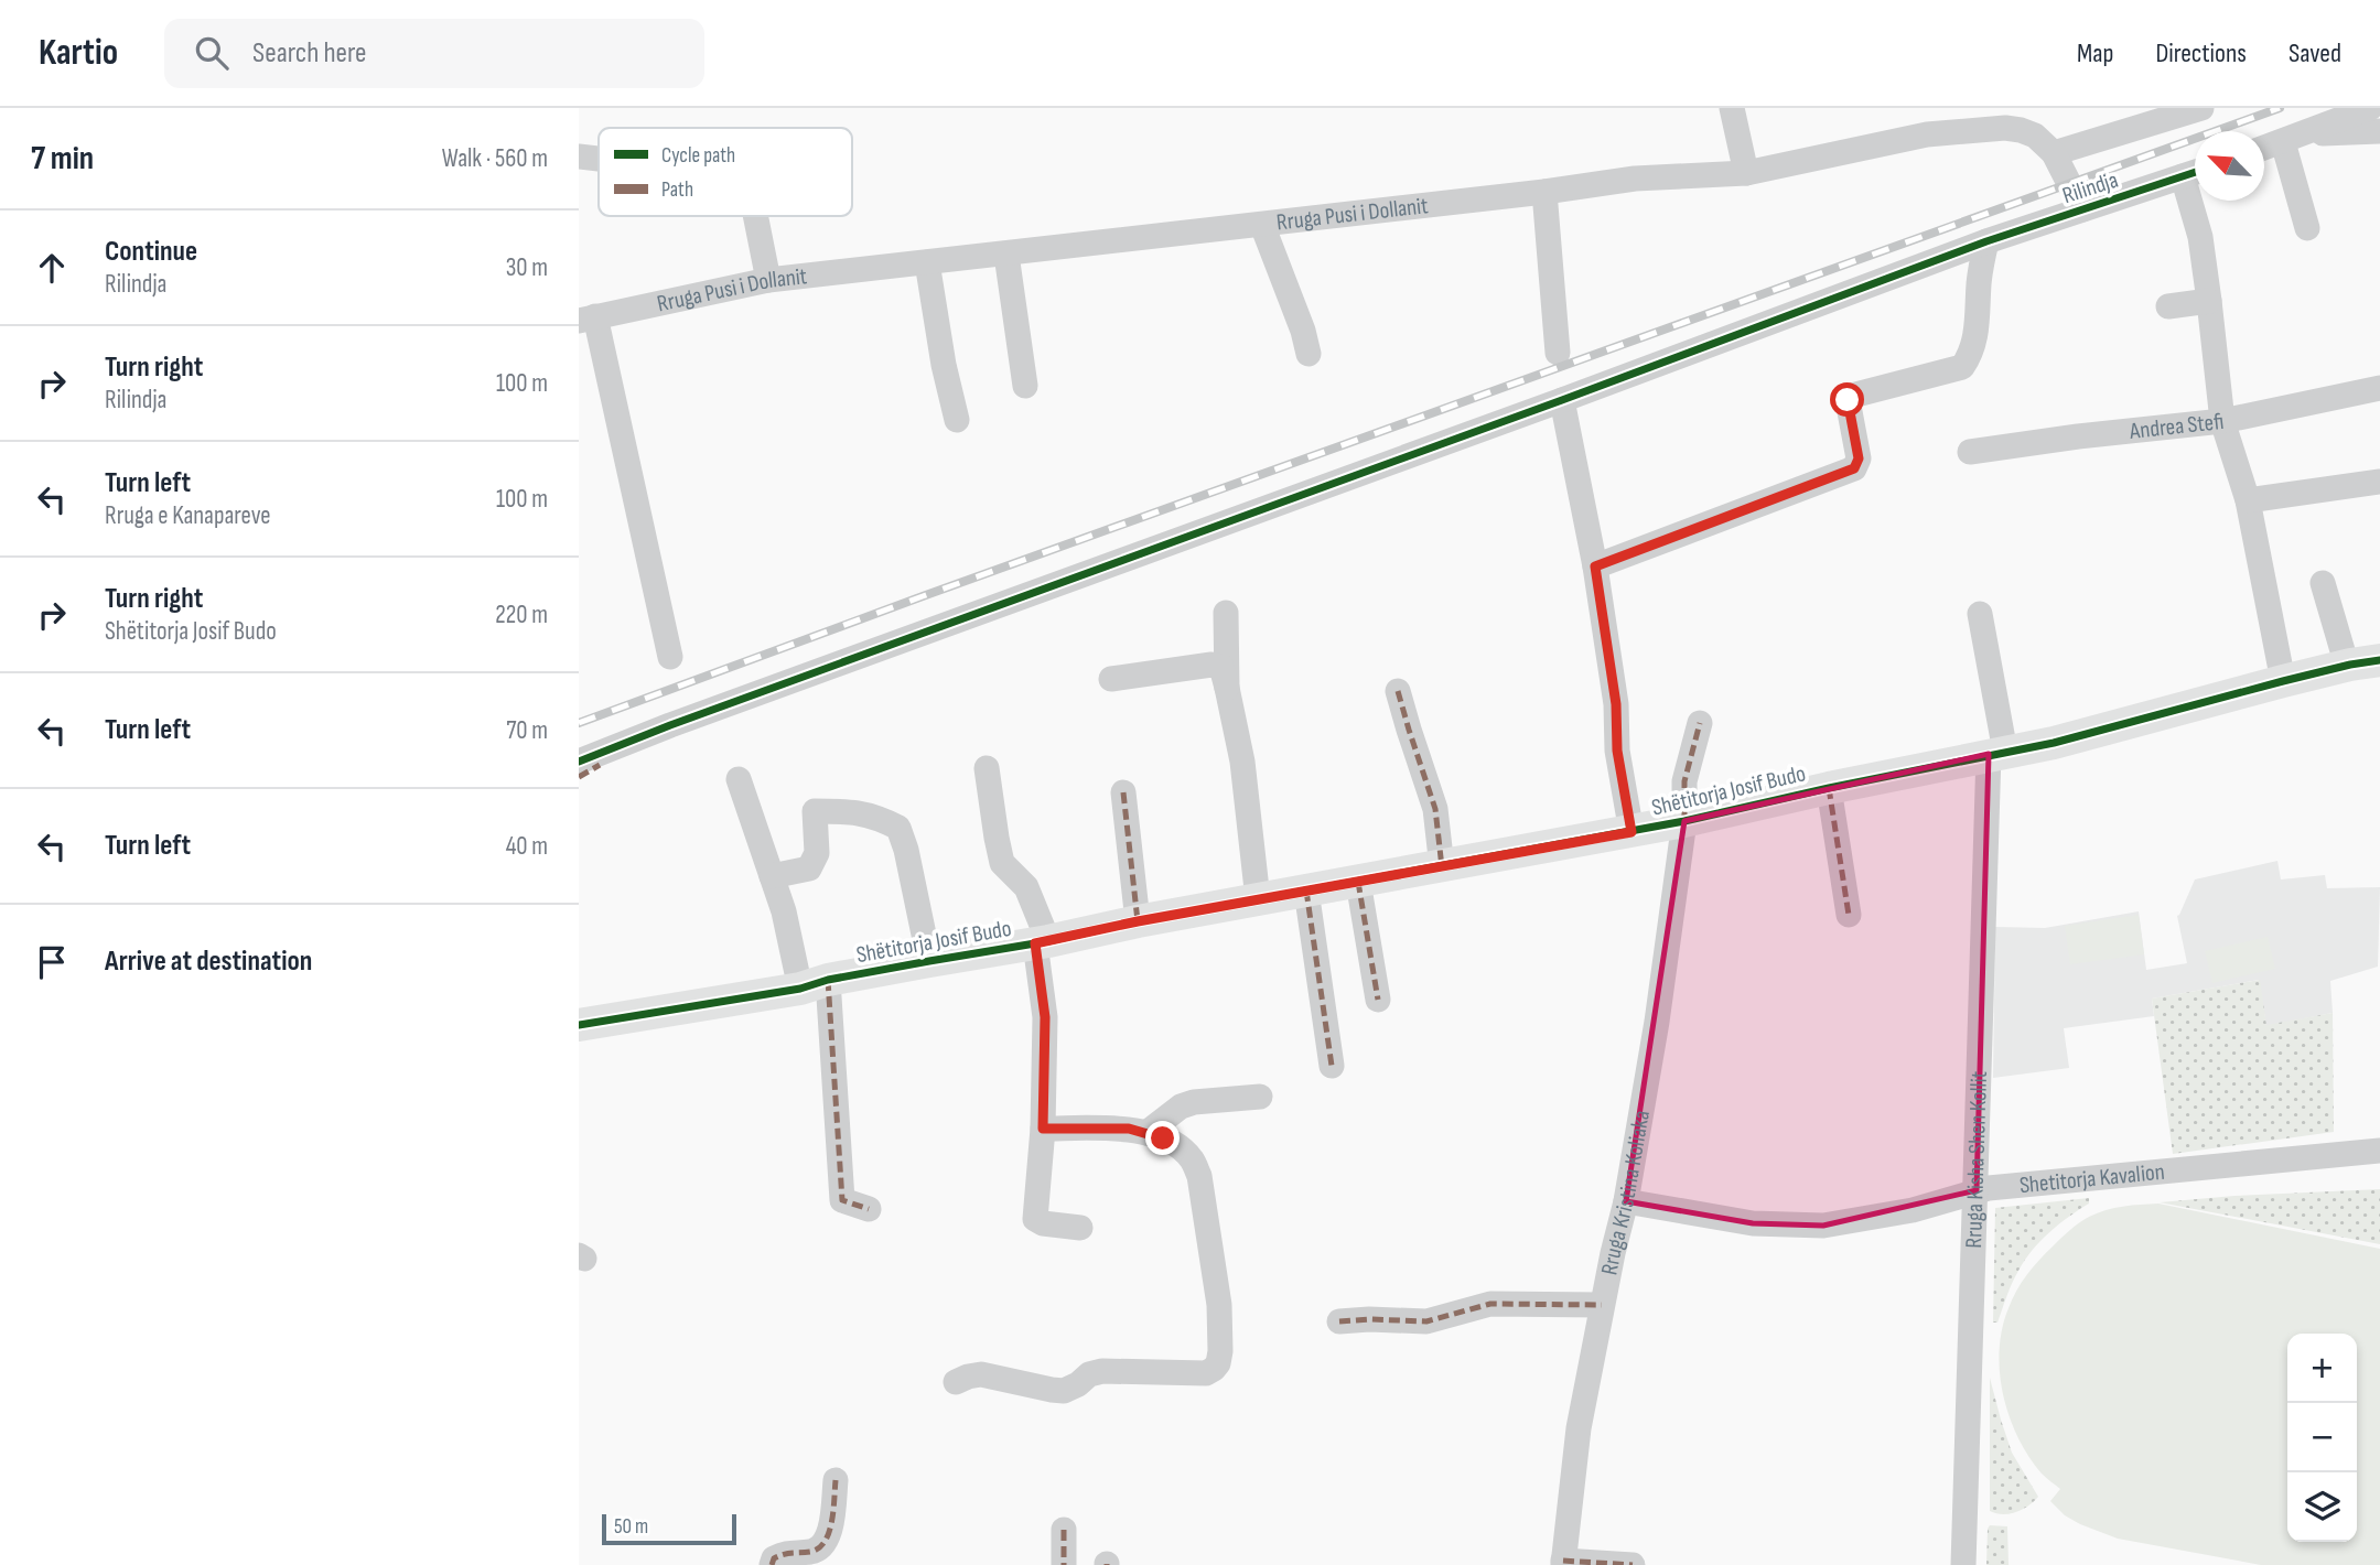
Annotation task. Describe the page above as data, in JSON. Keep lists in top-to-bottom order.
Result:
{
  "streets": {
    "main road": ["Shëtitorja Josif Budo"],
    "street": [
      "Rilindja",
      "Rruga Pusi i Dollanit",
      "Andrea Stefi",
      "Rruga Kisha Shen Kollit",
      "Shetitorja Kavalion",
      "Rruga Kristina Koliaka"
    ]
  },
  "crossings": [
    ["Rilindja", "Rruga Pusi i Dollanit"],
    ["Shëtitorja Josif Budo", "Rruga Kisha Shen Kollit"],
    ["Shëtitorja Josif Budo", "Rruga Kristina Koliaka"],
    ["Rruga Kisha Shen Kollit", "Shetitorja Kavalion"],
    ["Shetitorja Kavalion", "Rruga Kristina Koliaka"]
  ],
  "legend": ["Cycle path", "Path"],
  "scale_bar": "50 m",
  "north": "top left",
  "page": {
    "header": "Kartio",
    "search": "Search here",
    "nav": ["Map", "Directions", "Saved"],
    "heading": ["7 min", "Walk · 560 m"],
    "list": [
      ["Continue", "Rilindja", "30 m"],
      ["Turn right", "Rilindja", "100 m"],
      ["Turn left", "Rruga e Kanapareve", "100 m"],
      ["Turn right", "Shëtitorja Josif Budo", "220 m"],
      ["Turn left", "70 m"],
      ["Turn left", "40 m"],
      "Arrive at destination"
    ],
    "map_buttons": ["+", "−"],
    "scale": "50 m"
  }
}
